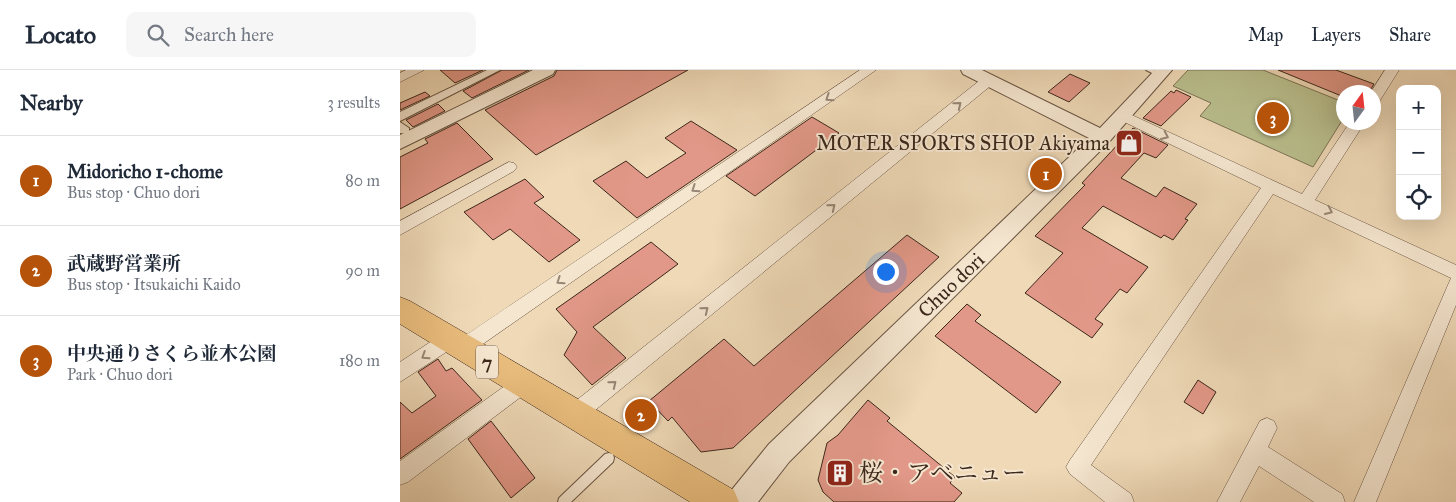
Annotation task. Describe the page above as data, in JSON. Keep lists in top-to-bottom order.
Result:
{
  "streets": {
    "main road": ["7"],
    "street": ["Chuo dori"]
  },
  "places": {
    "shop": ["MOTER SPORTS SHOP Akiyama"],
    "building": ["桜・アベニュー"]
  },
  "north": "top",
  "page": {
    "header": "Locato",
    "search": "Search here",
    "nav": ["Map", "Layers", "Share"],
    "heading": ["Nearby", "3 results"],
    "map_buttons": ["+", "−"],
    "pins": ["3", "1", "2"],
    "list": [
      {
        "mark": "1",
        "name": "Midoricho 1-chome",
        "note": "Bus stop · Chuo dori",
        "value": "80 m"
      },
      {
        "mark": "2",
        "name": "武蔵野営業所",
        "note": "Bus stop · Itsukaichi Kaido",
        "value": "90 m"
      },
      {
        "mark": "3",
        "name": "中央通りさくら並木公園",
        "note": "Park · Chuo dori",
        "value": "180 m"
      }
    ]
  }
}
